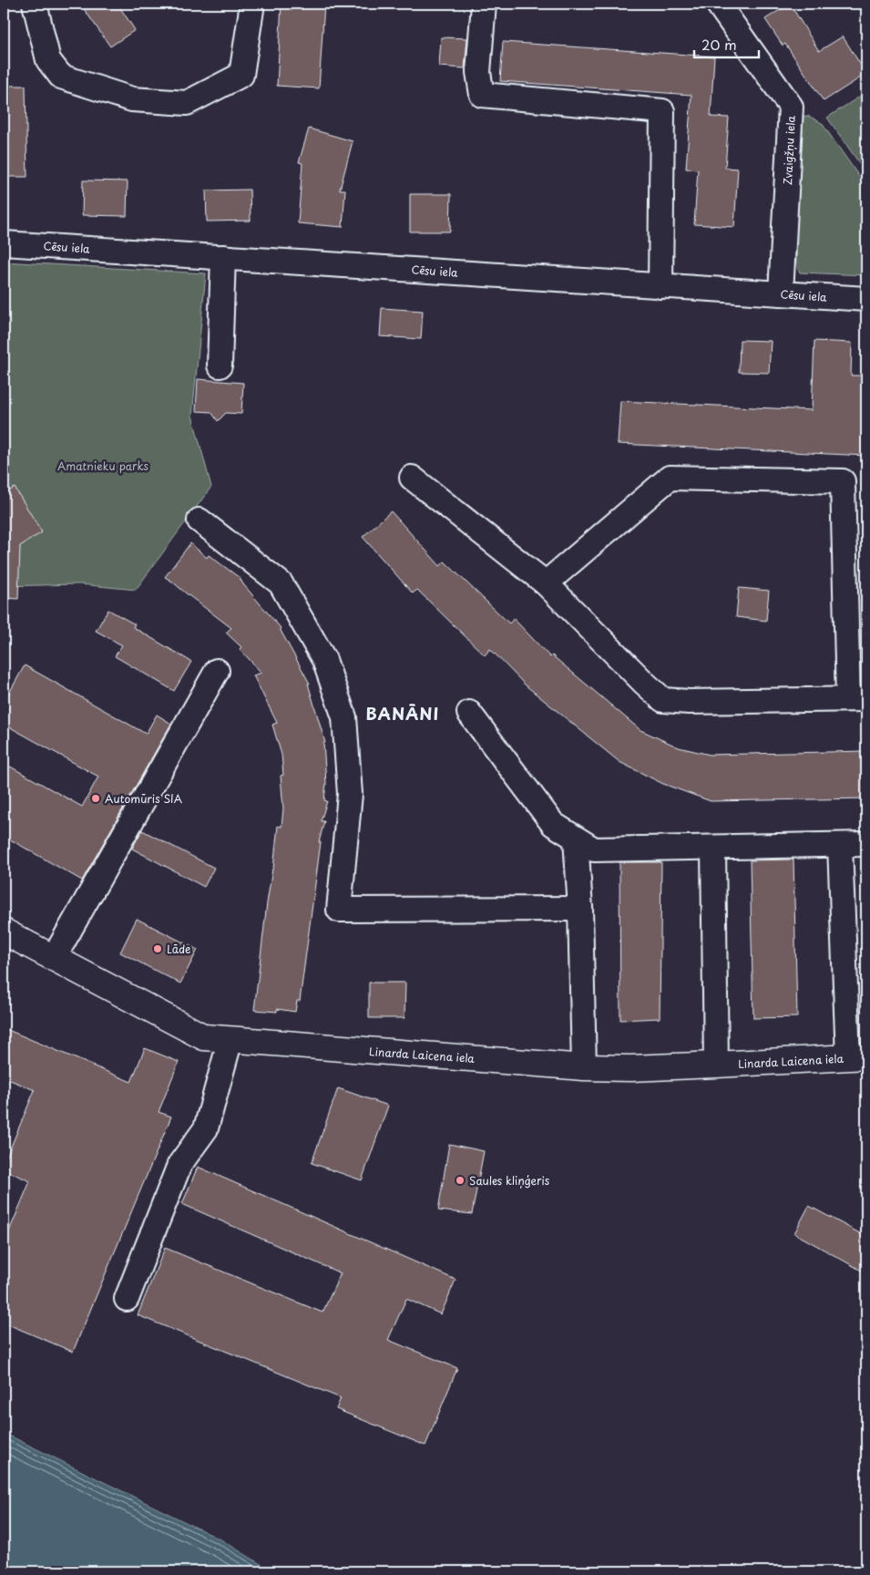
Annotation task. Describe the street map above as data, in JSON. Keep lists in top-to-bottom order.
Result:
{
  "streets": {
    "main road": ["Linarda Laicena iela"],
    "street": ["Zvaigžņu iela", "Cēsu iela"]
  },
  "crossings": [
    ["Zvaigžņu iela", "Cēsu iela"]
  ],
  "districts": ["BANĀNI"],
  "parks": ["Amatnieku parks"],
  "places": ["Automūris SIA", "Lāde", "Saules kliņģeris"],
  "scale_bar": "20 m"
}
